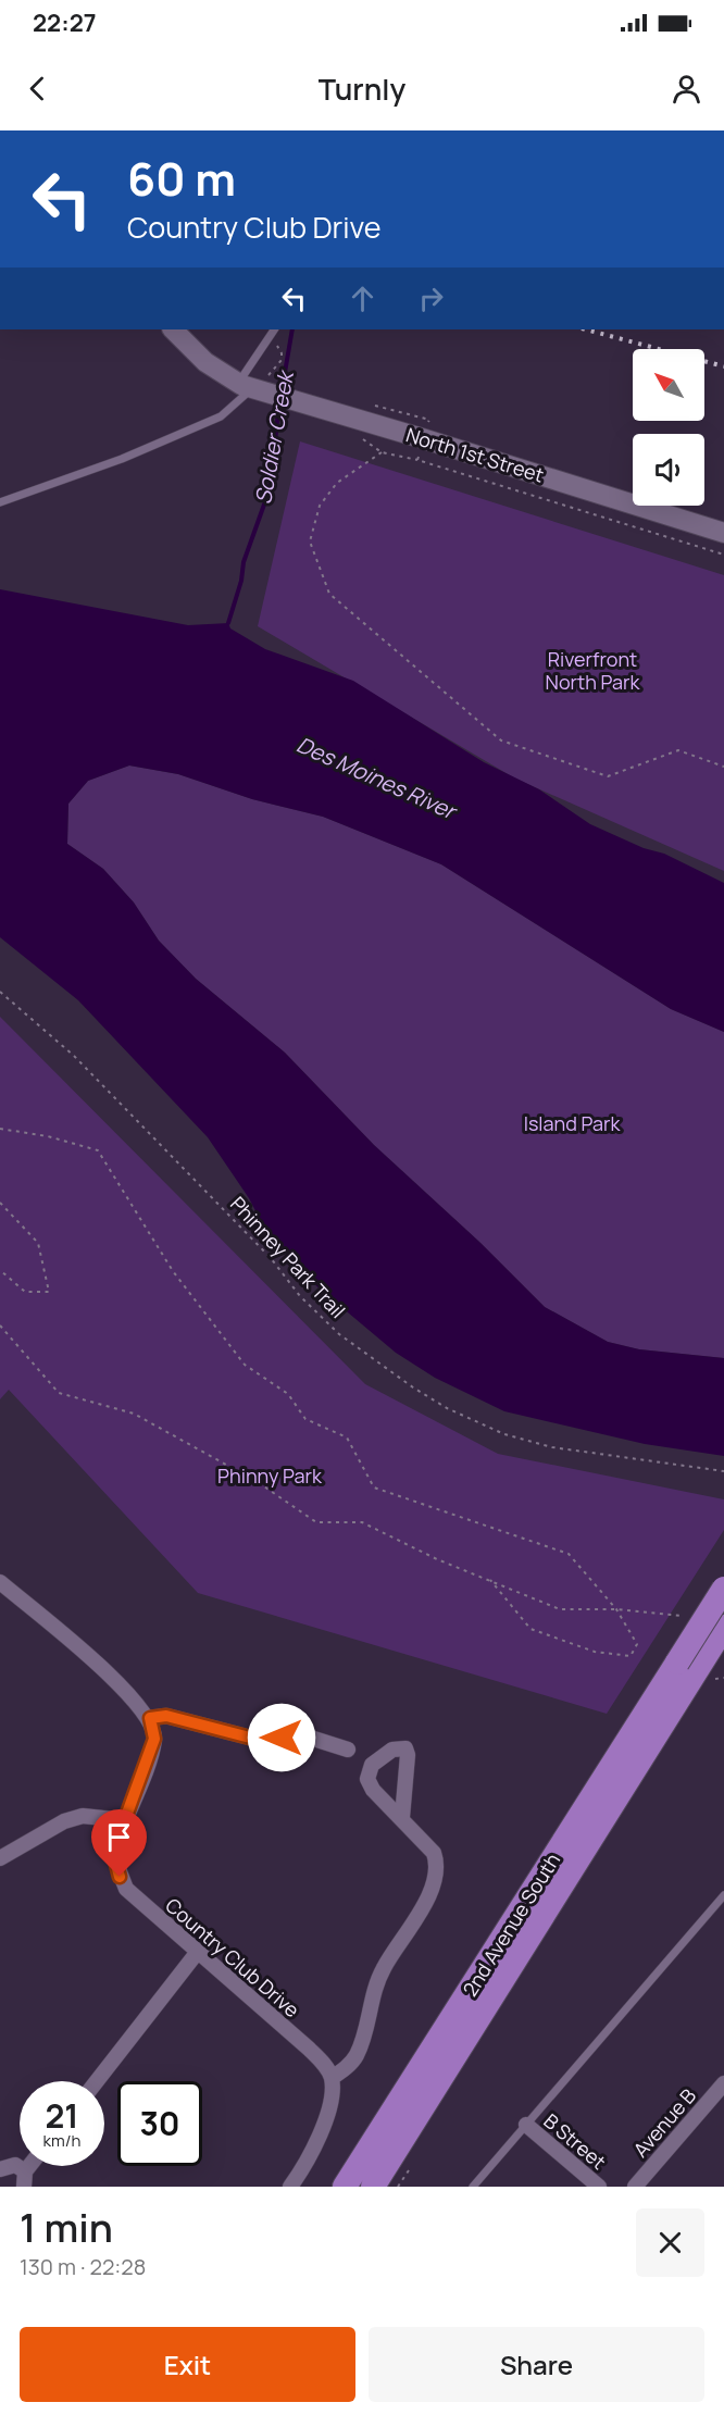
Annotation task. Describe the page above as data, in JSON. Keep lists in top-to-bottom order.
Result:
{
  "streets": {
    "main road": ["2nd Avenue South"],
    "street": [
      "North 1st Street",
      "Country Club Drive",
      "Avenue B",
      "B Street"
    ],
    "path": ["Phinney Park Trail"]
  },
  "water": ["Soldier Creek", "Des Moines River"],
  "parks": ["Riverfront North Park", "Island Park", "Phinny Park"],
  "north": "top left",
  "page": {
    "status": "22:27",
    "header": "Turnly",
    "turn": ["60 m", "Country Club Drive"],
    "speed": "21 km/h",
    "limit": "30",
    "heading": ["1 min", "130 m · 22:28"],
    "buttons": ["Exit", "Share"]
  }
}
